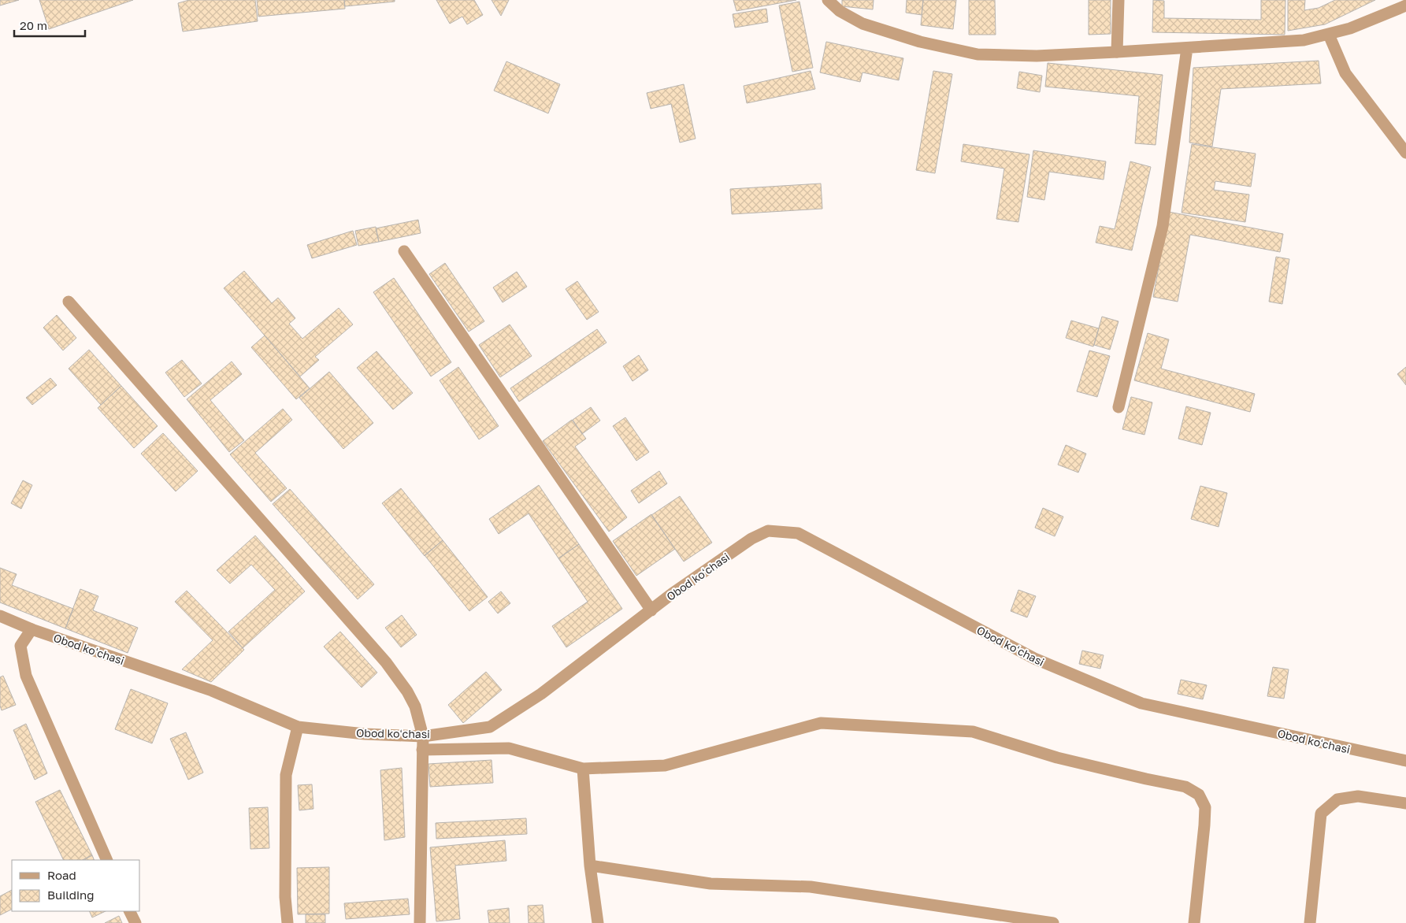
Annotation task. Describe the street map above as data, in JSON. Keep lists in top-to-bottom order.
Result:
{
  "streets": {
    "street": ["Obod koʻchasi"]
  },
  "legend": ["Road", "Building"],
  "scale_bar": "20 m"
}
